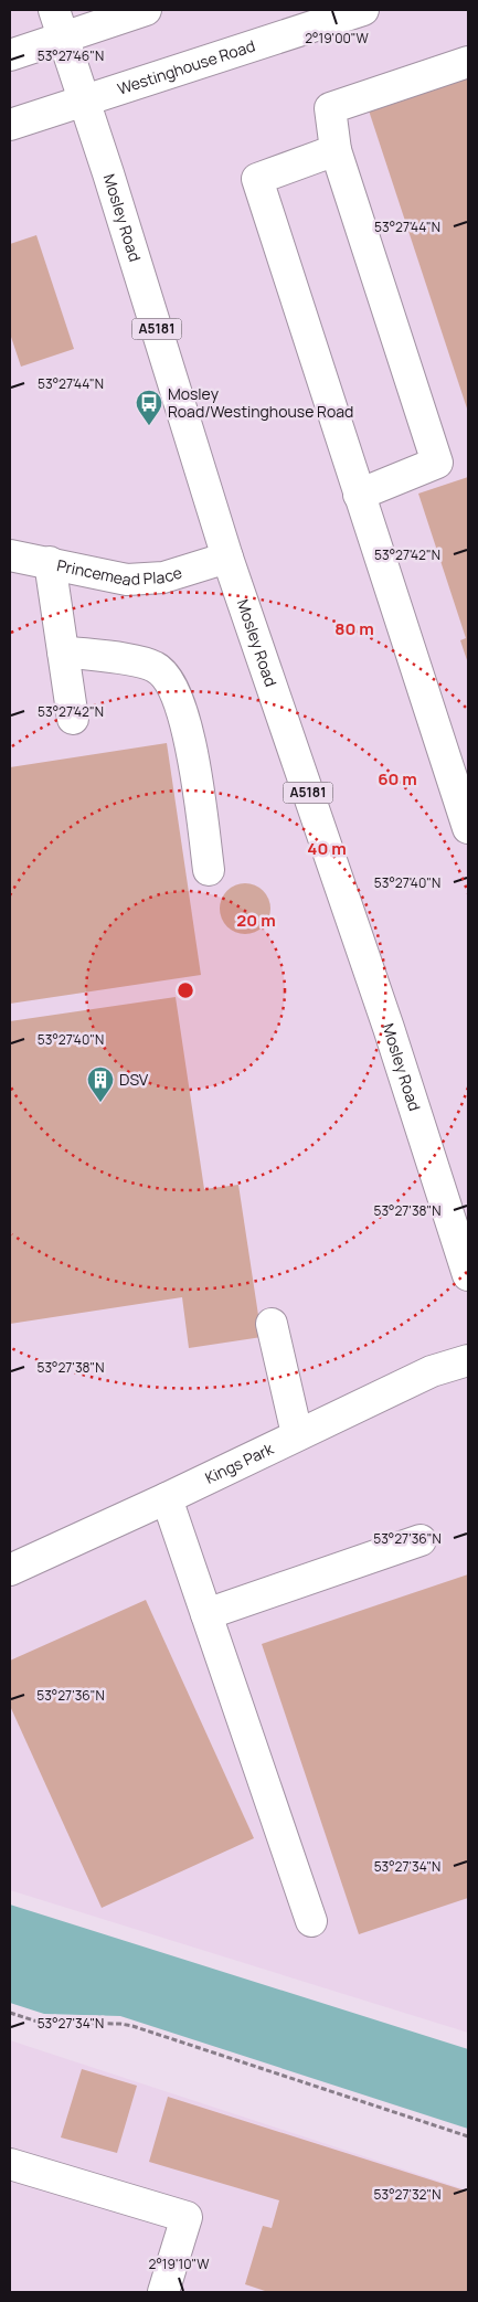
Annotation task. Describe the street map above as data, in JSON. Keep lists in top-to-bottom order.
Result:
{
  "streets": {
    "main road": [
      "Westinghouse Road",
      "Mosley Road",
      "A5181",
      "Princemead Place",
      "Kings Park"
    ]
  },
  "crossings": [
    ["Westinghouse Road", "Mosley Road"],
    ["Mosley Road", "Princemead Place"]
  ],
  "places": {
    "bus stop": ["Mosley Road/Westinghouse Road"],
    "building": ["DSV"]
  },
  "coordinates": [
    "2°19'00\"W",
    "53°27'46\"N",
    "53°27'44\"N",
    "53°27'42\"N",
    "53°27'40\"N",
    "53°27'38\"N",
    "53°27'36\"N",
    "53°27'34\"N",
    "53°27'32\"N",
    "2°19'10\"W"
  ],
  "rings": [
    "80 m",
    "60 m",
    "40 m",
    "20 m"
  ]
}
